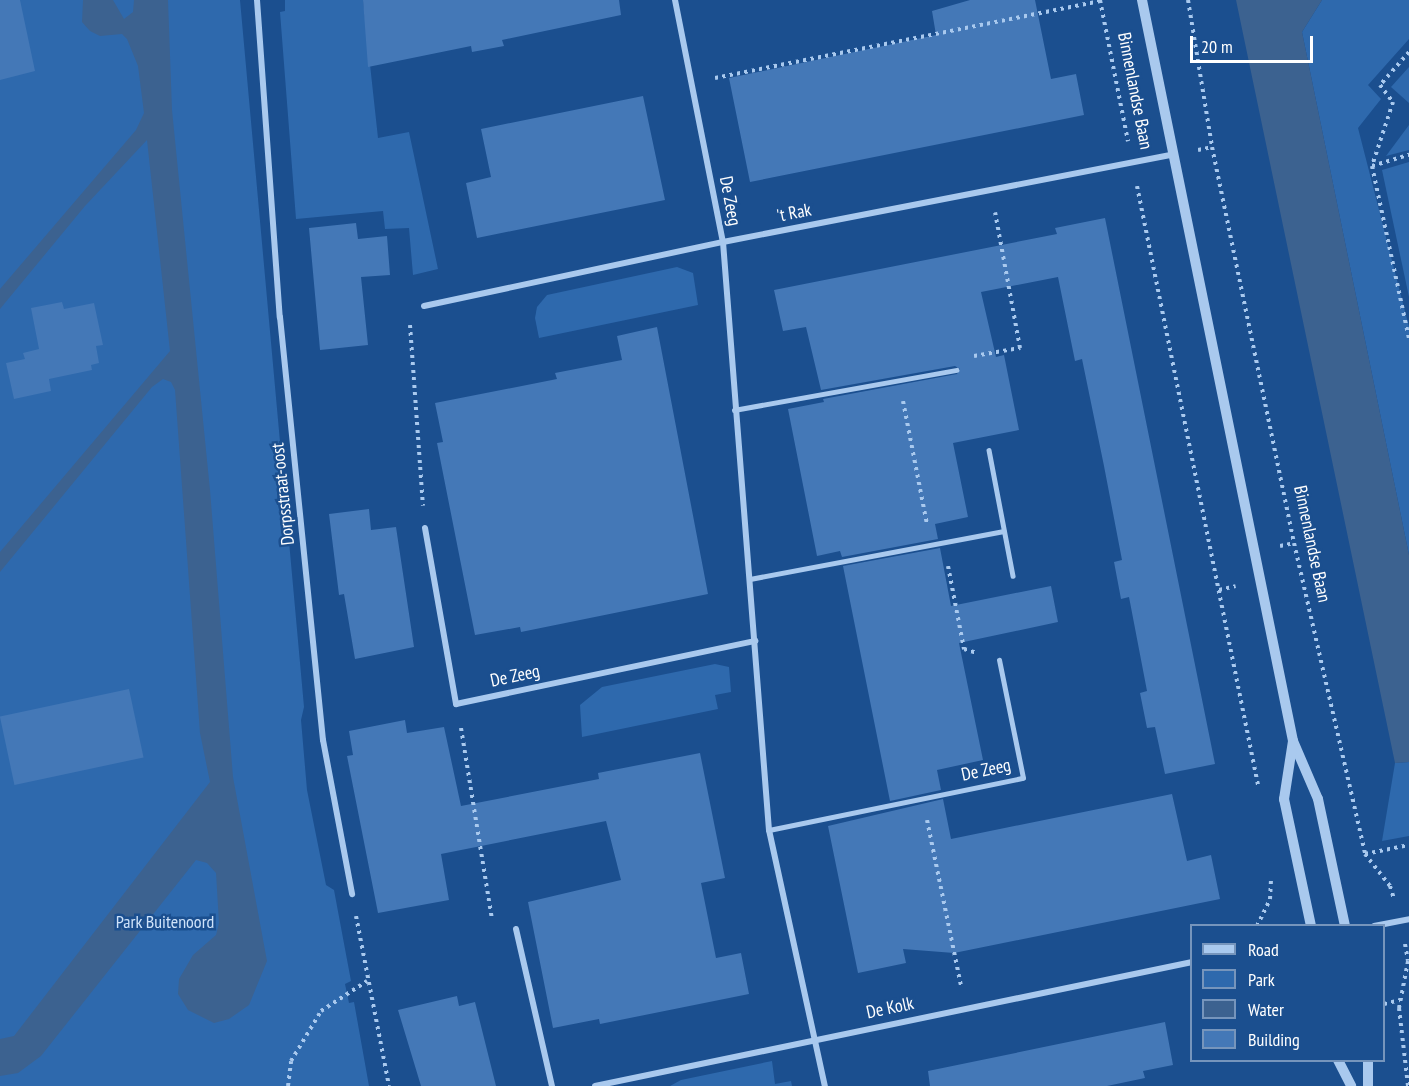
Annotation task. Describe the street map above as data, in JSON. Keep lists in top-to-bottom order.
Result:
{
  "streets": {
    "street": [
      "Binnenlandse Baan",
      "De Zeeg",
      "'t Rak",
      "Dorpsstraat-oost",
      "De Kolk"
    ]
  },
  "crossings": [
    ["Binnenlandse Baan", "'t Rak"],
    ["De Zeeg", "'t Rak"],
    ["De Zeeg", "De Kolk"]
  ],
  "parks": ["Park Buitenoord"],
  "legend": [
    "Road",
    "Park",
    "Water",
    "Building"
  ],
  "scale_bar": "20 m"
}
